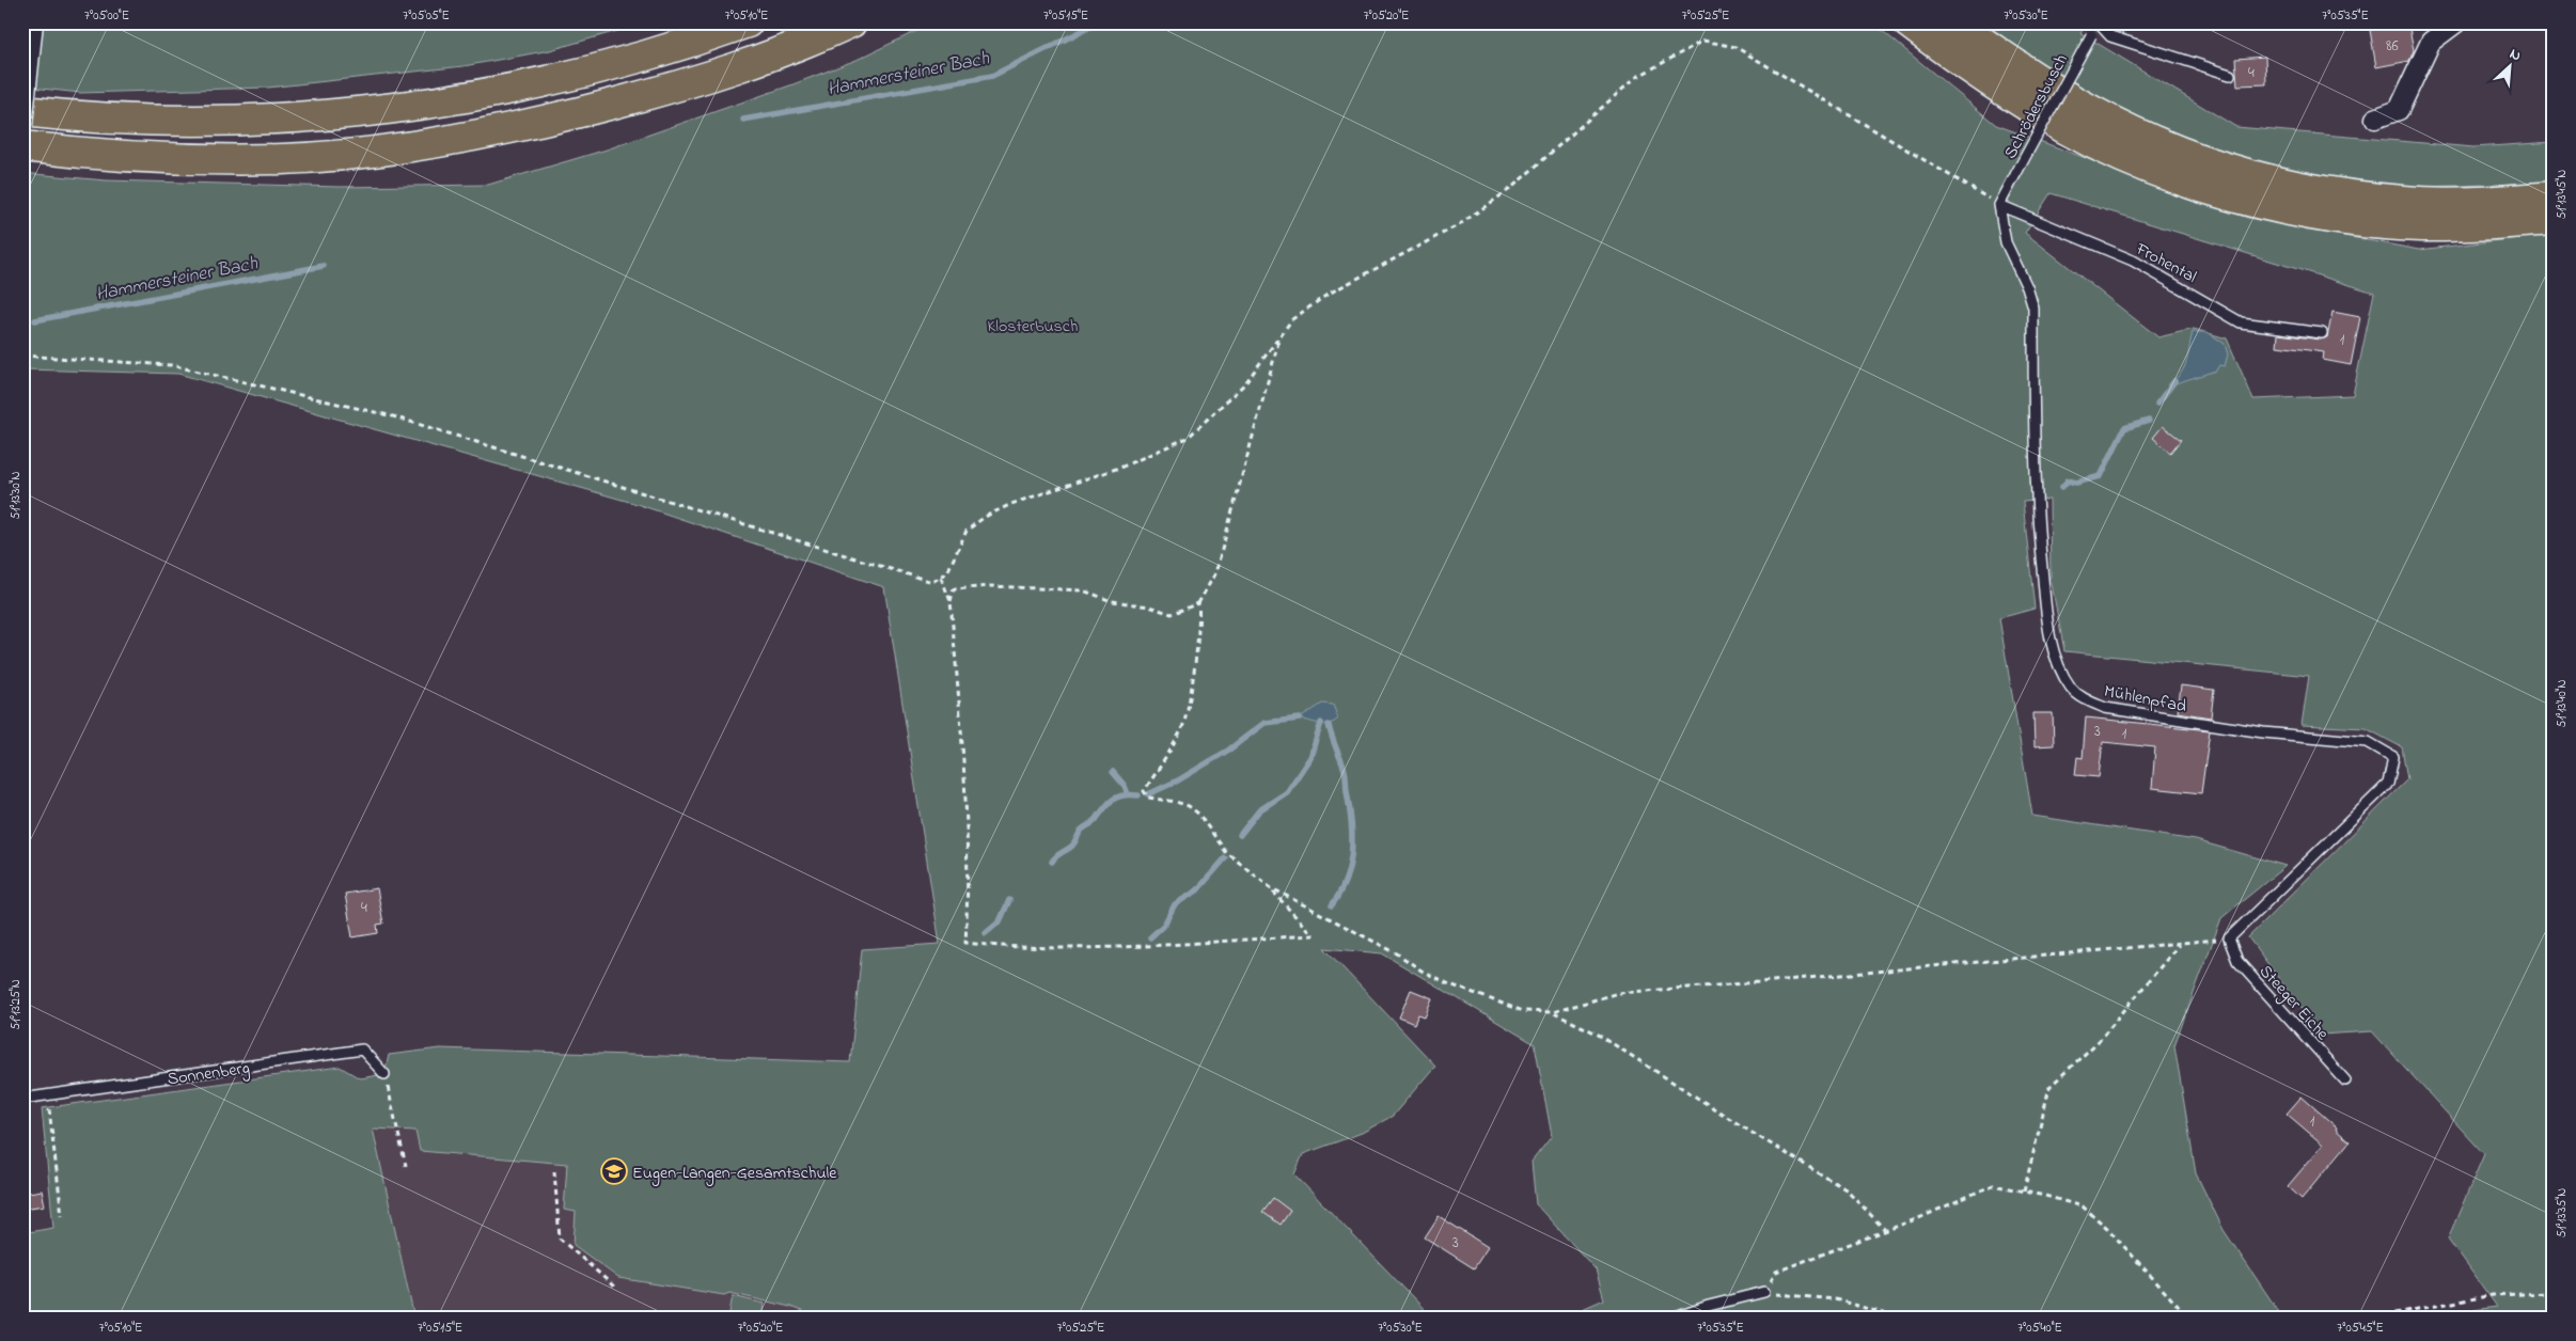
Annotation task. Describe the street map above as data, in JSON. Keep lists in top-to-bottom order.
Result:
{
  "streets": {
    "lane": [
      "Schrödersbusch",
      "Frohental",
      "Mühlenpfad",
      "Steeger Eiche",
      "Sonnenberg"
    ]
  },
  "crossings": [
    ["Schrödersbusch", "Frohental"],
    ["Schrödersbusch", "Mühlenpfad"],
    ["Frohental", "Mühlenpfad"],
    ["Mühlenpfad", "Steeger Eiche"]
  ],
  "water": ["Hammersteiner Bach"],
  "parks": ["Klosterbusch"],
  "places": {
    "school or university": ["Eugen-Langen-Gesamtschule"]
  },
  "house_numbers": [
    "86",
    "4",
    "1",
    "3",
    "1",
    "4",
    "1",
    "3"
  ],
  "north": "top right",
  "coordinates": [
    "7°05'00\"E",
    "7°05'05\"E",
    "7°05'10\"E",
    "7°05'15\"E",
    "7°05'20\"E",
    "7°05'25\"E",
    "7°05'30\"E",
    "7°05'35\"E",
    "51°13'45\"N",
    "51°13'30\"N",
    "51°13'40\"N",
    "51°13'25\"N",
    "51°13'35\"N",
    "7°05'40\"E",
    "7°05'45\"E"
  ]
}
